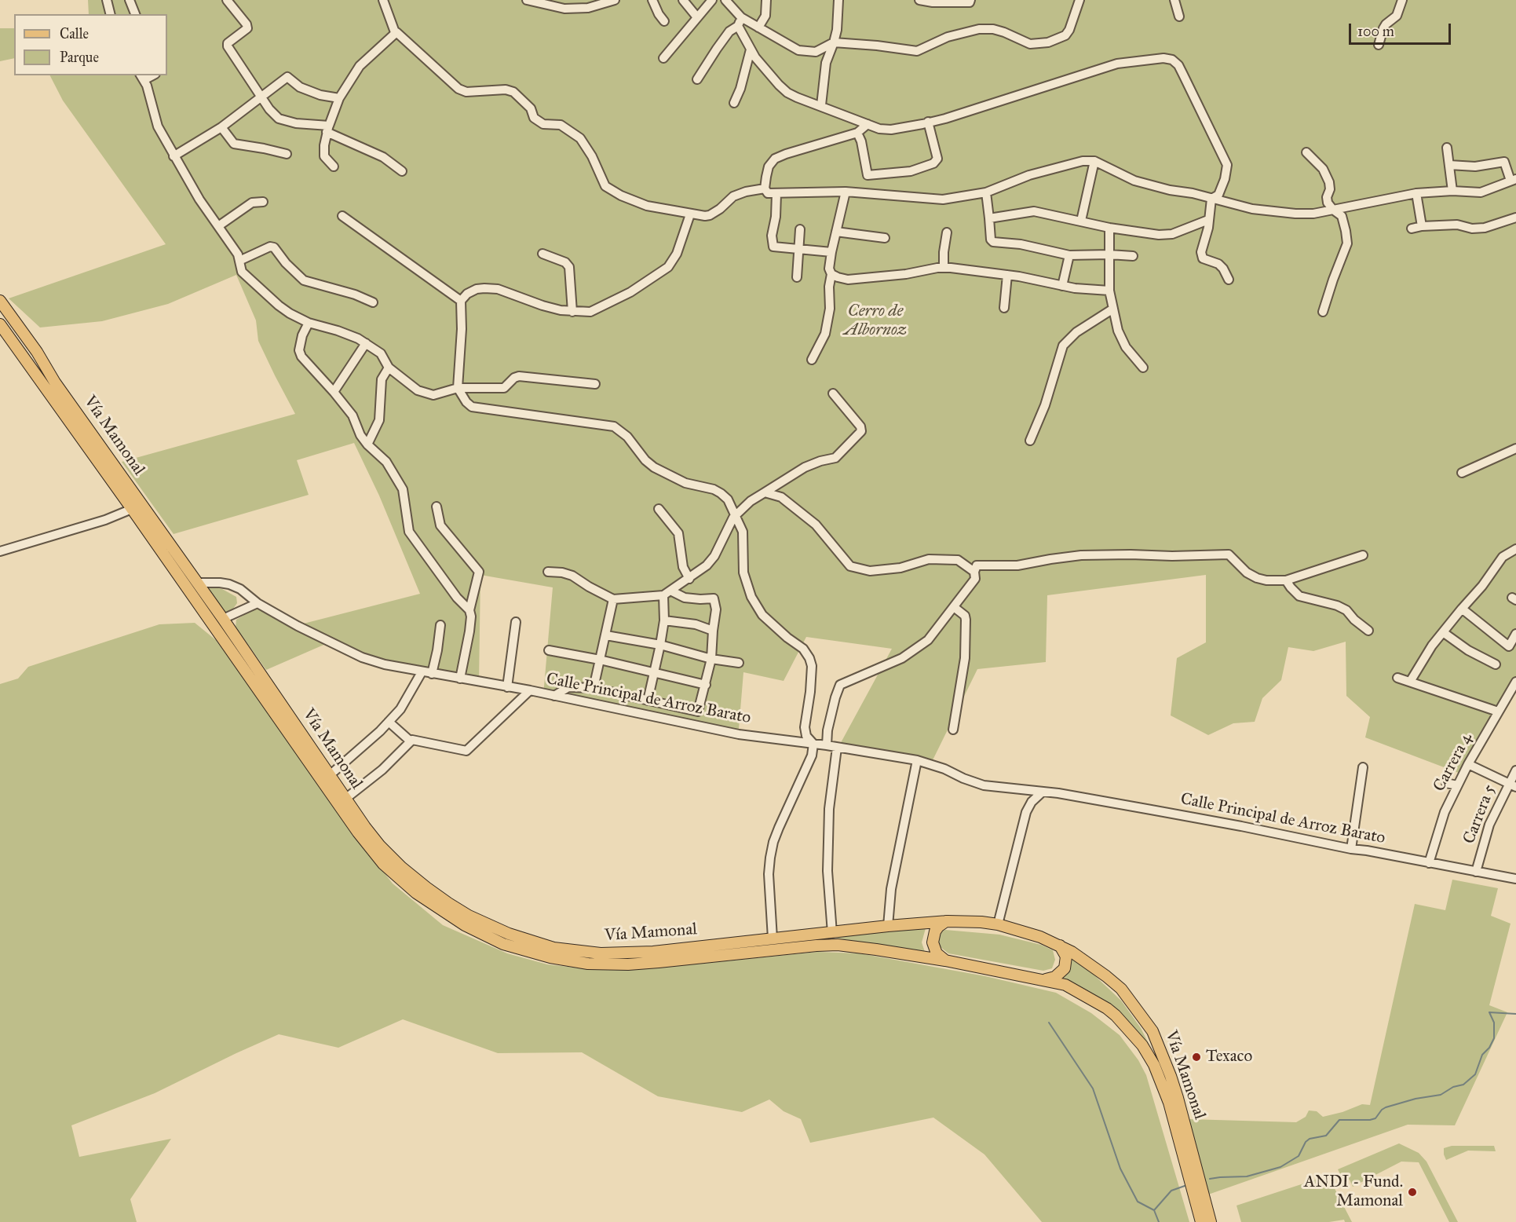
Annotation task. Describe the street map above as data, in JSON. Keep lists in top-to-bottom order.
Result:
{
  "streets": {
    "main road": ["Vía Mamonal"],
    "street": ["Calle Principal de Arroz Barato", "Carrera 4", "Carrera 5"]
  },
  "crossings": [
    ["Vía Mamonal", "Calle Principal de Arroz Barato"],
    ["Calle Principal de Arroz Barato", "Carrera 4"],
    ["Calle Principal de Arroz Barato", "Carrera 5"]
  ],
  "parks": ["Cerro de Albornoz"],
  "places": ["Texaco", "ANDI - Fund. Mamonal"],
  "legend": ["Calle", "Parque"],
  "scale_bar": "100 m"
}
